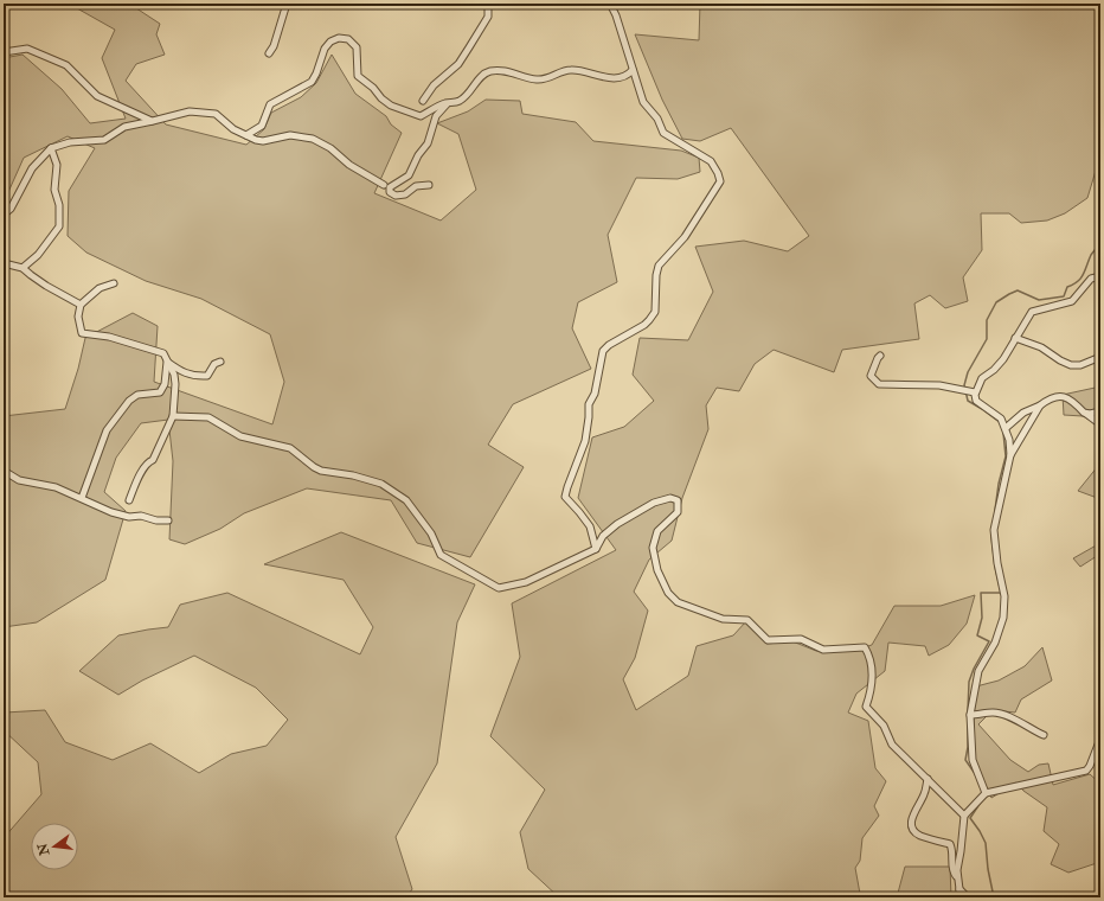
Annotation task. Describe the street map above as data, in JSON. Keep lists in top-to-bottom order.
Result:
{
  "north": "left"
}
